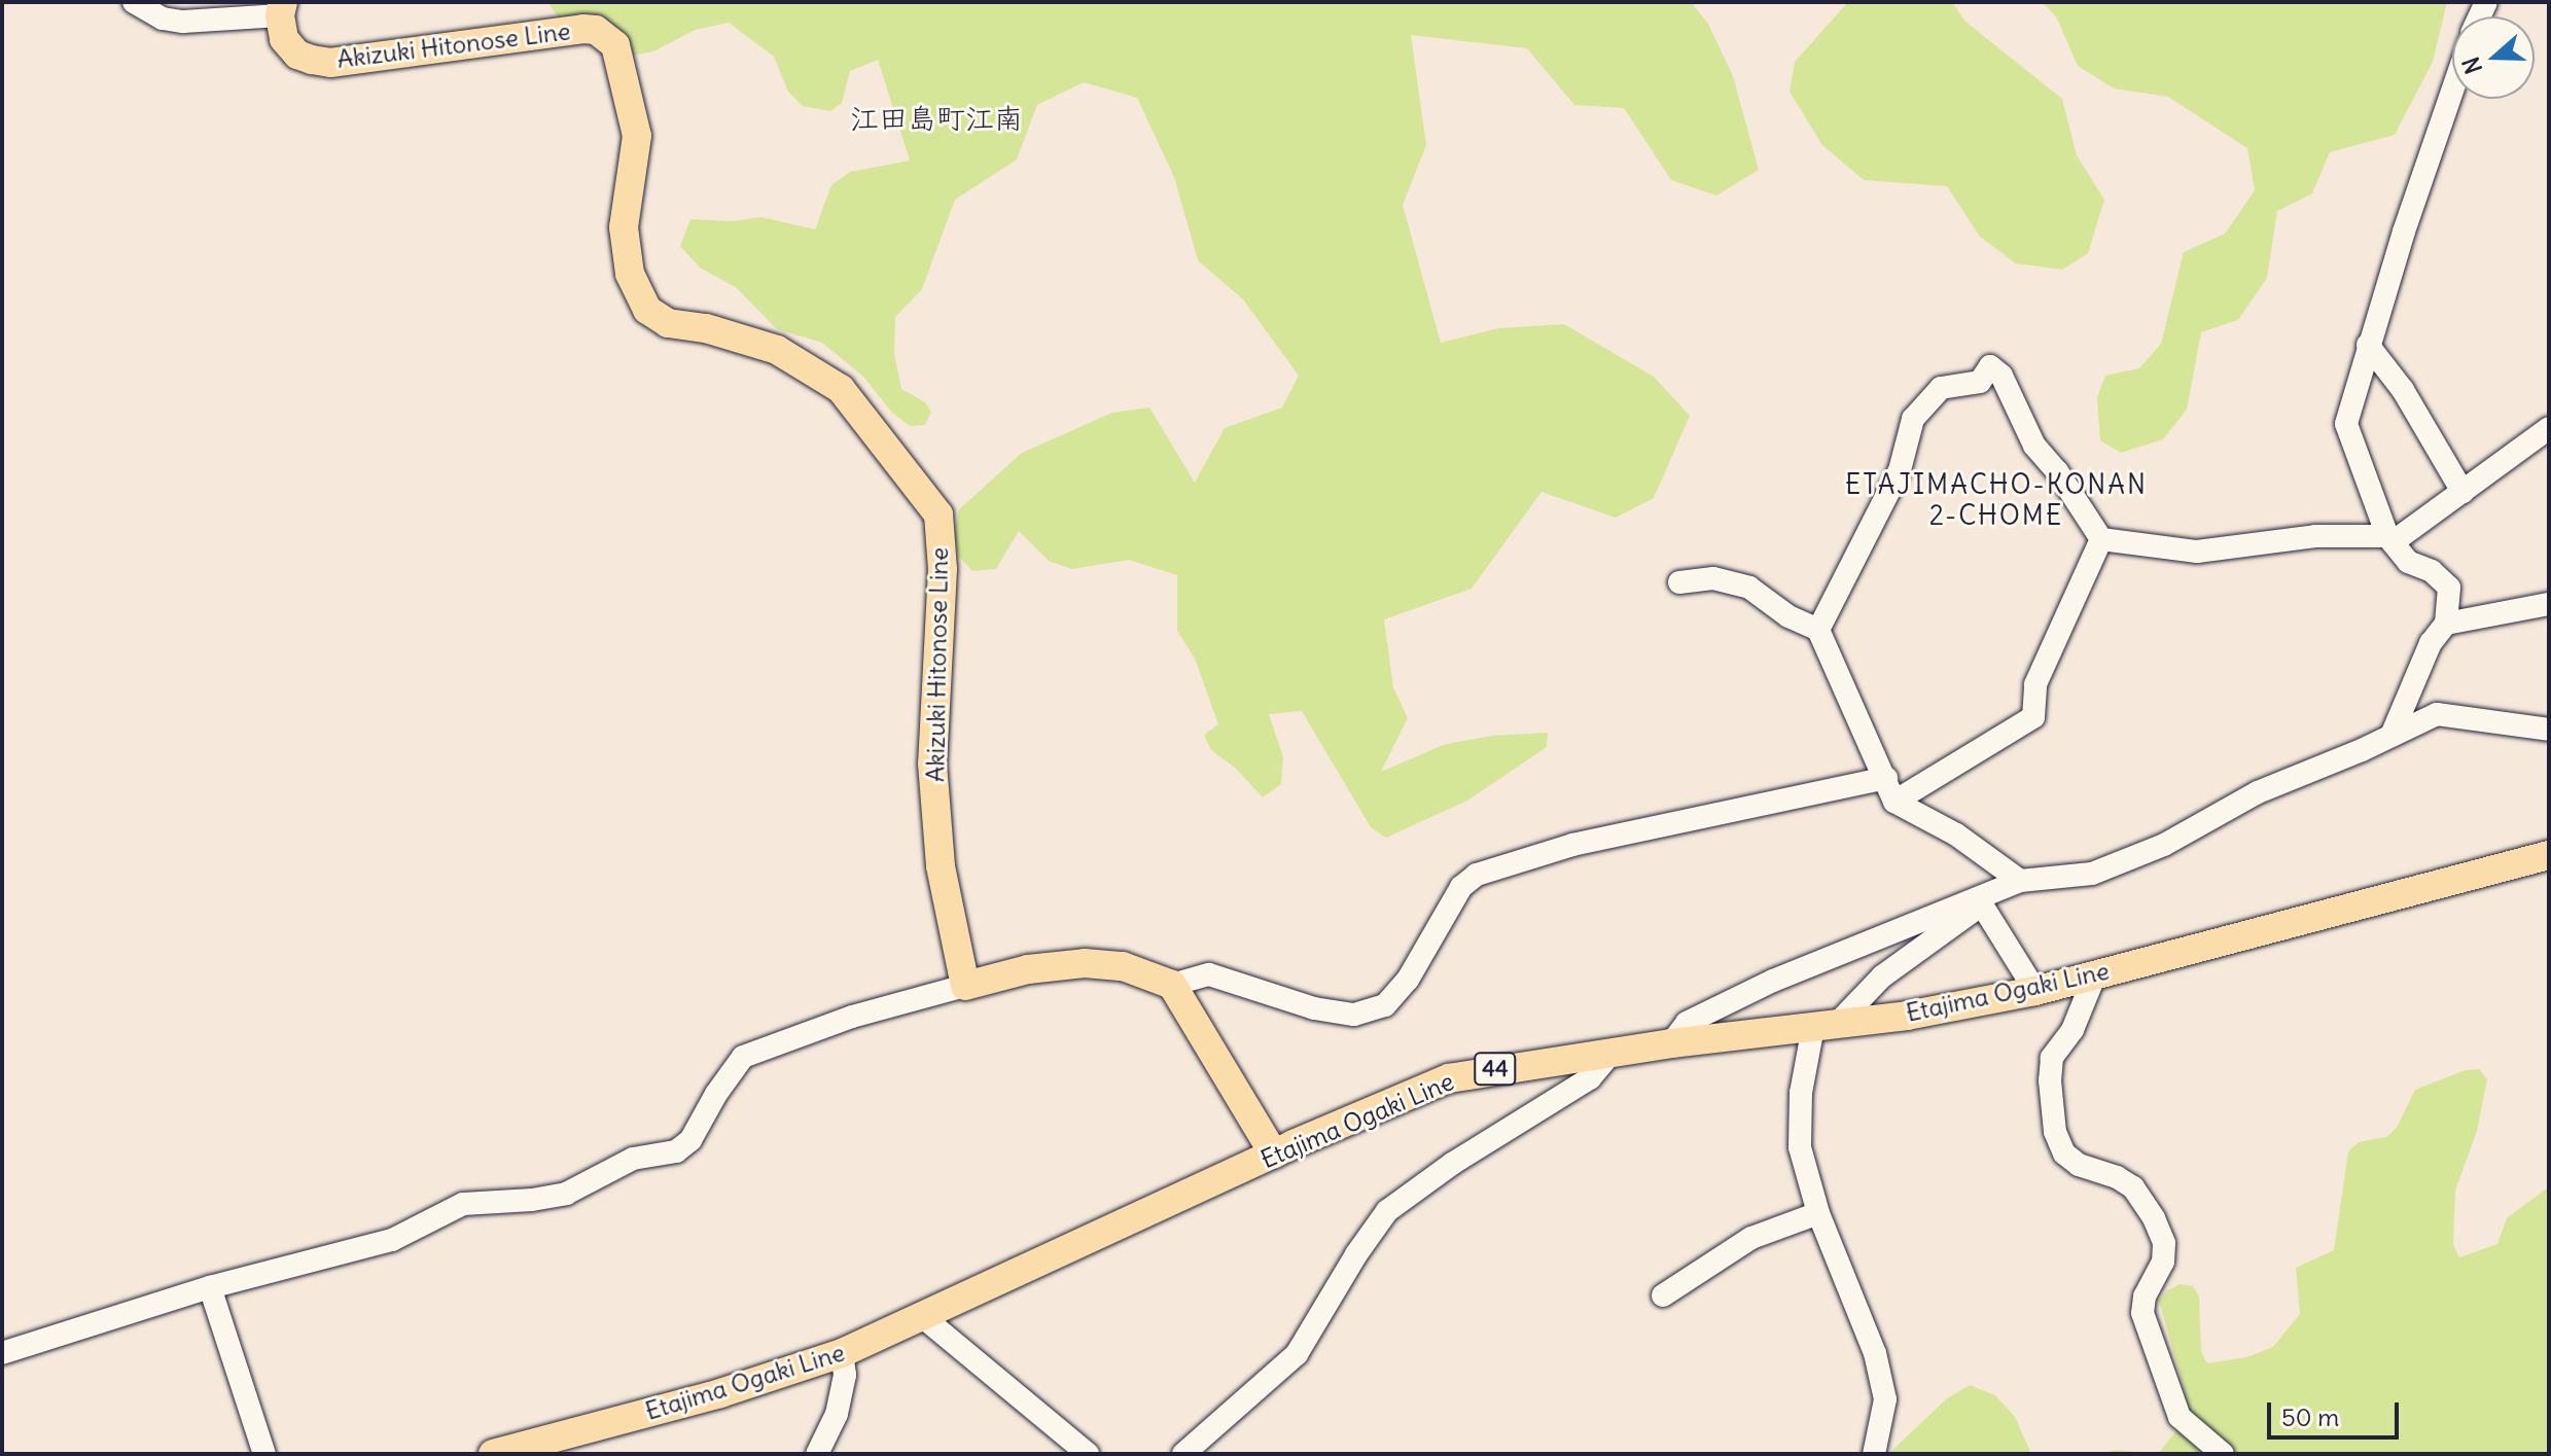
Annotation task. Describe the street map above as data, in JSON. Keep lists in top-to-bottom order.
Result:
{
  "streets": {
    "main road": ["Akizuki Hitonose Line", "Etajima Ogaki Line", "44"]
  },
  "districts": ["江田島町江南", "ETAJIMACHO-KONAN 2-CHOME"],
  "scale_bar": "50 m",
  "north": "left"
}
